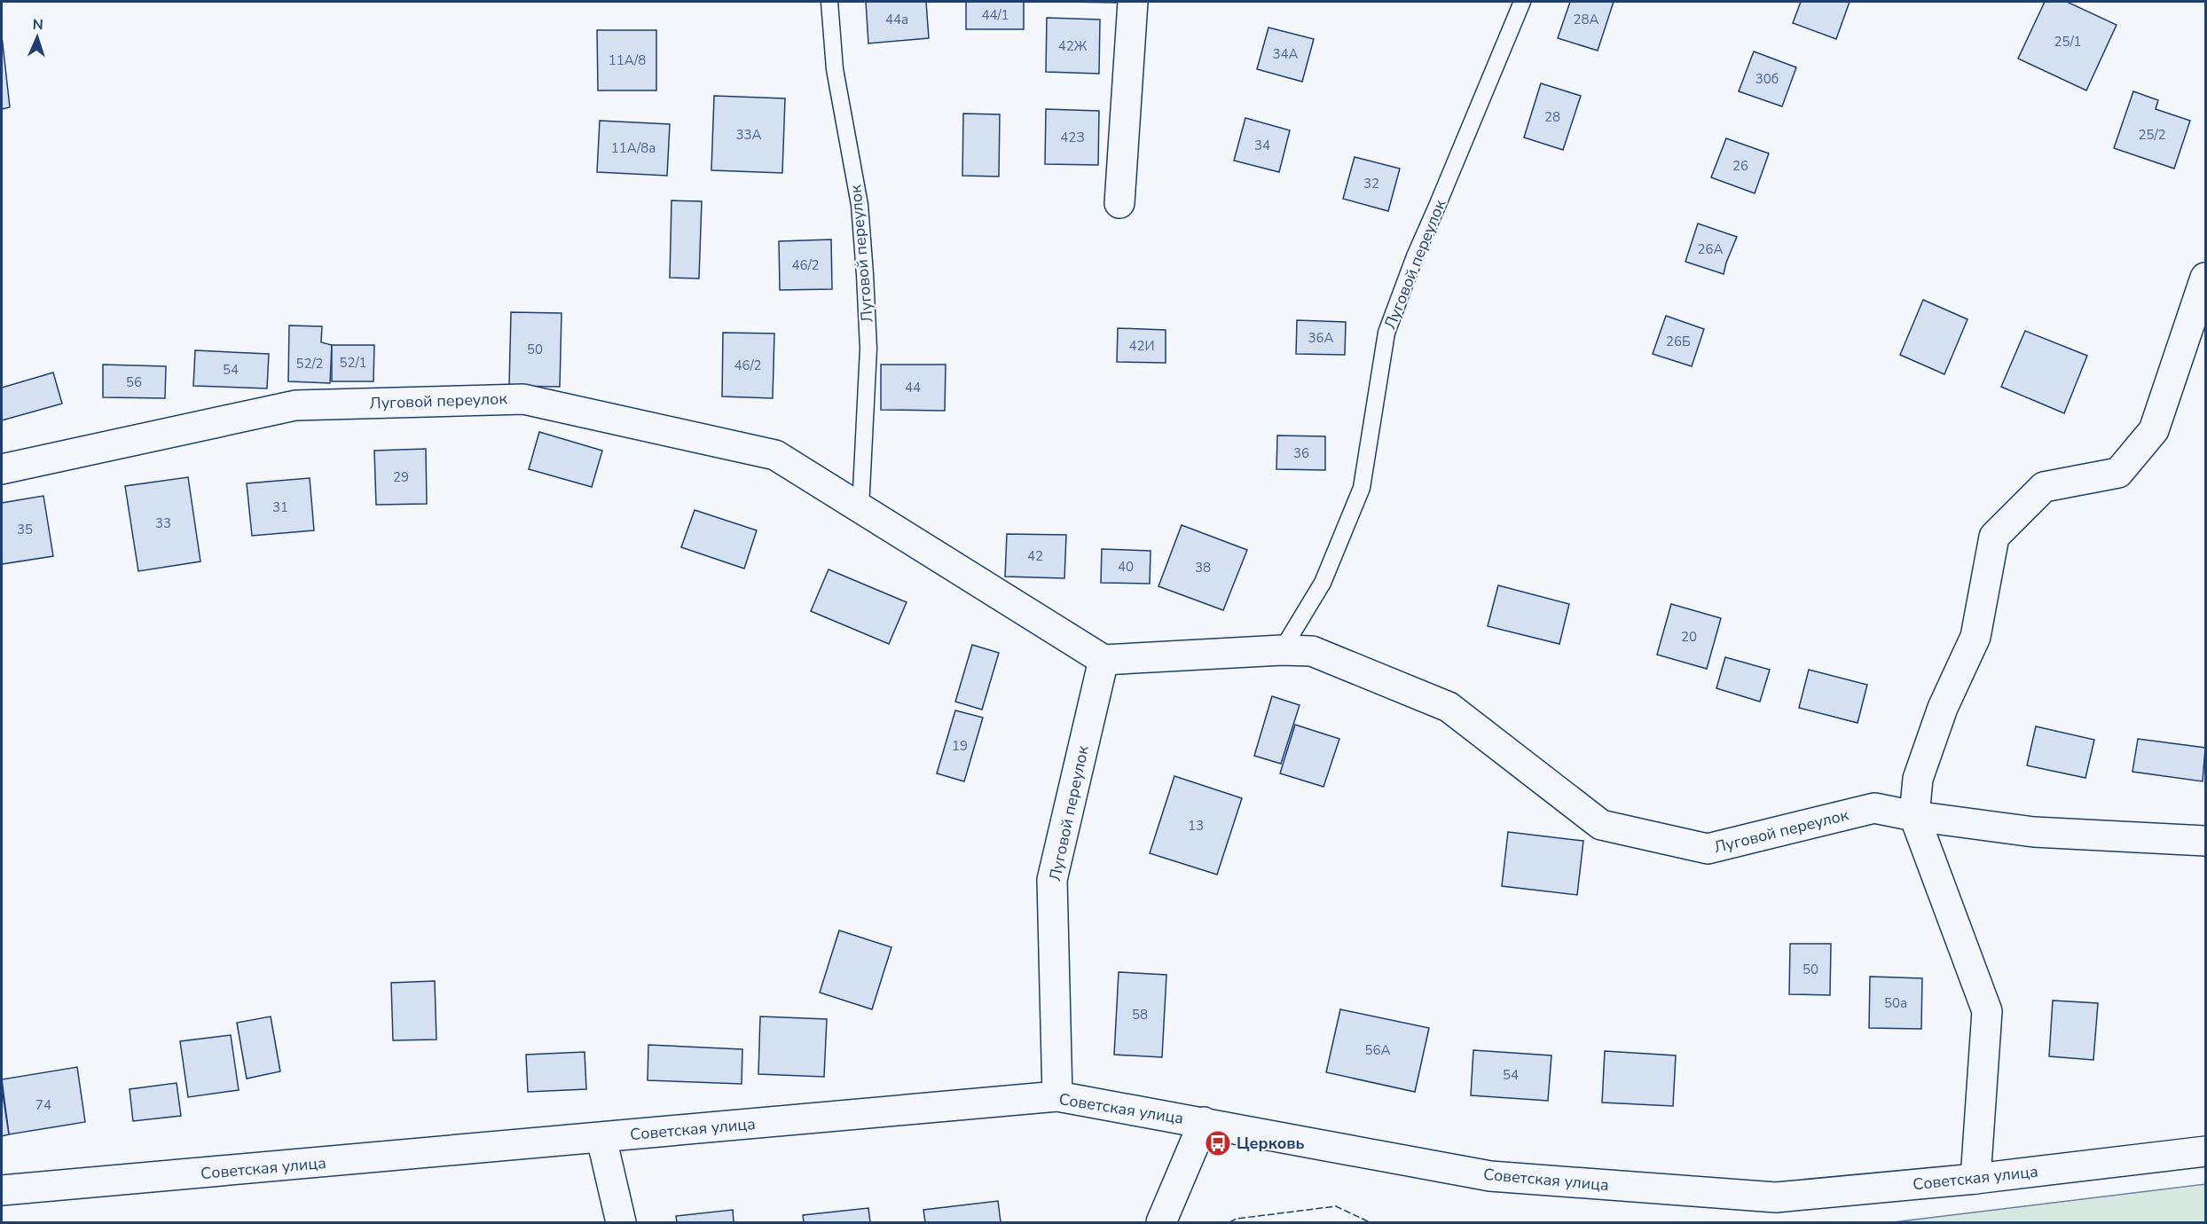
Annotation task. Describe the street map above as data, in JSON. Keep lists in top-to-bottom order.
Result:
{
  "streets": {
    "street": ["Луговой переулок", "Советская улица"]
  },
  "crossings": [
    ["Луговой переулок", "Советская улица"]
  ],
  "places": {
    "bus stop": ["Церковь"]
  },
  "house_numbers": [
    "44/1",
    "44а",
    "28А",
    "25/1",
    "42Ж",
    "34А",
    "11А/8",
    "30б",
    "28",
    "33А",
    "25/2",
    "42З",
    "34",
    "11А/8а",
    "26",
    "32",
    "26А",
    "46/2",
    "36А",
    "26Б",
    "42И",
    "50",
    "52/1",
    "52/2",
    "46/2",
    "54",
    "56",
    "44",
    "36",
    "29",
    "31",
    "33",
    "35",
    "42",
    "40",
    "38",
    "20",
    "19",
    "13",
    "50",
    "50а",
    "58",
    "56А",
    "54",
    "74"
  ],
  "north": "top"
}
